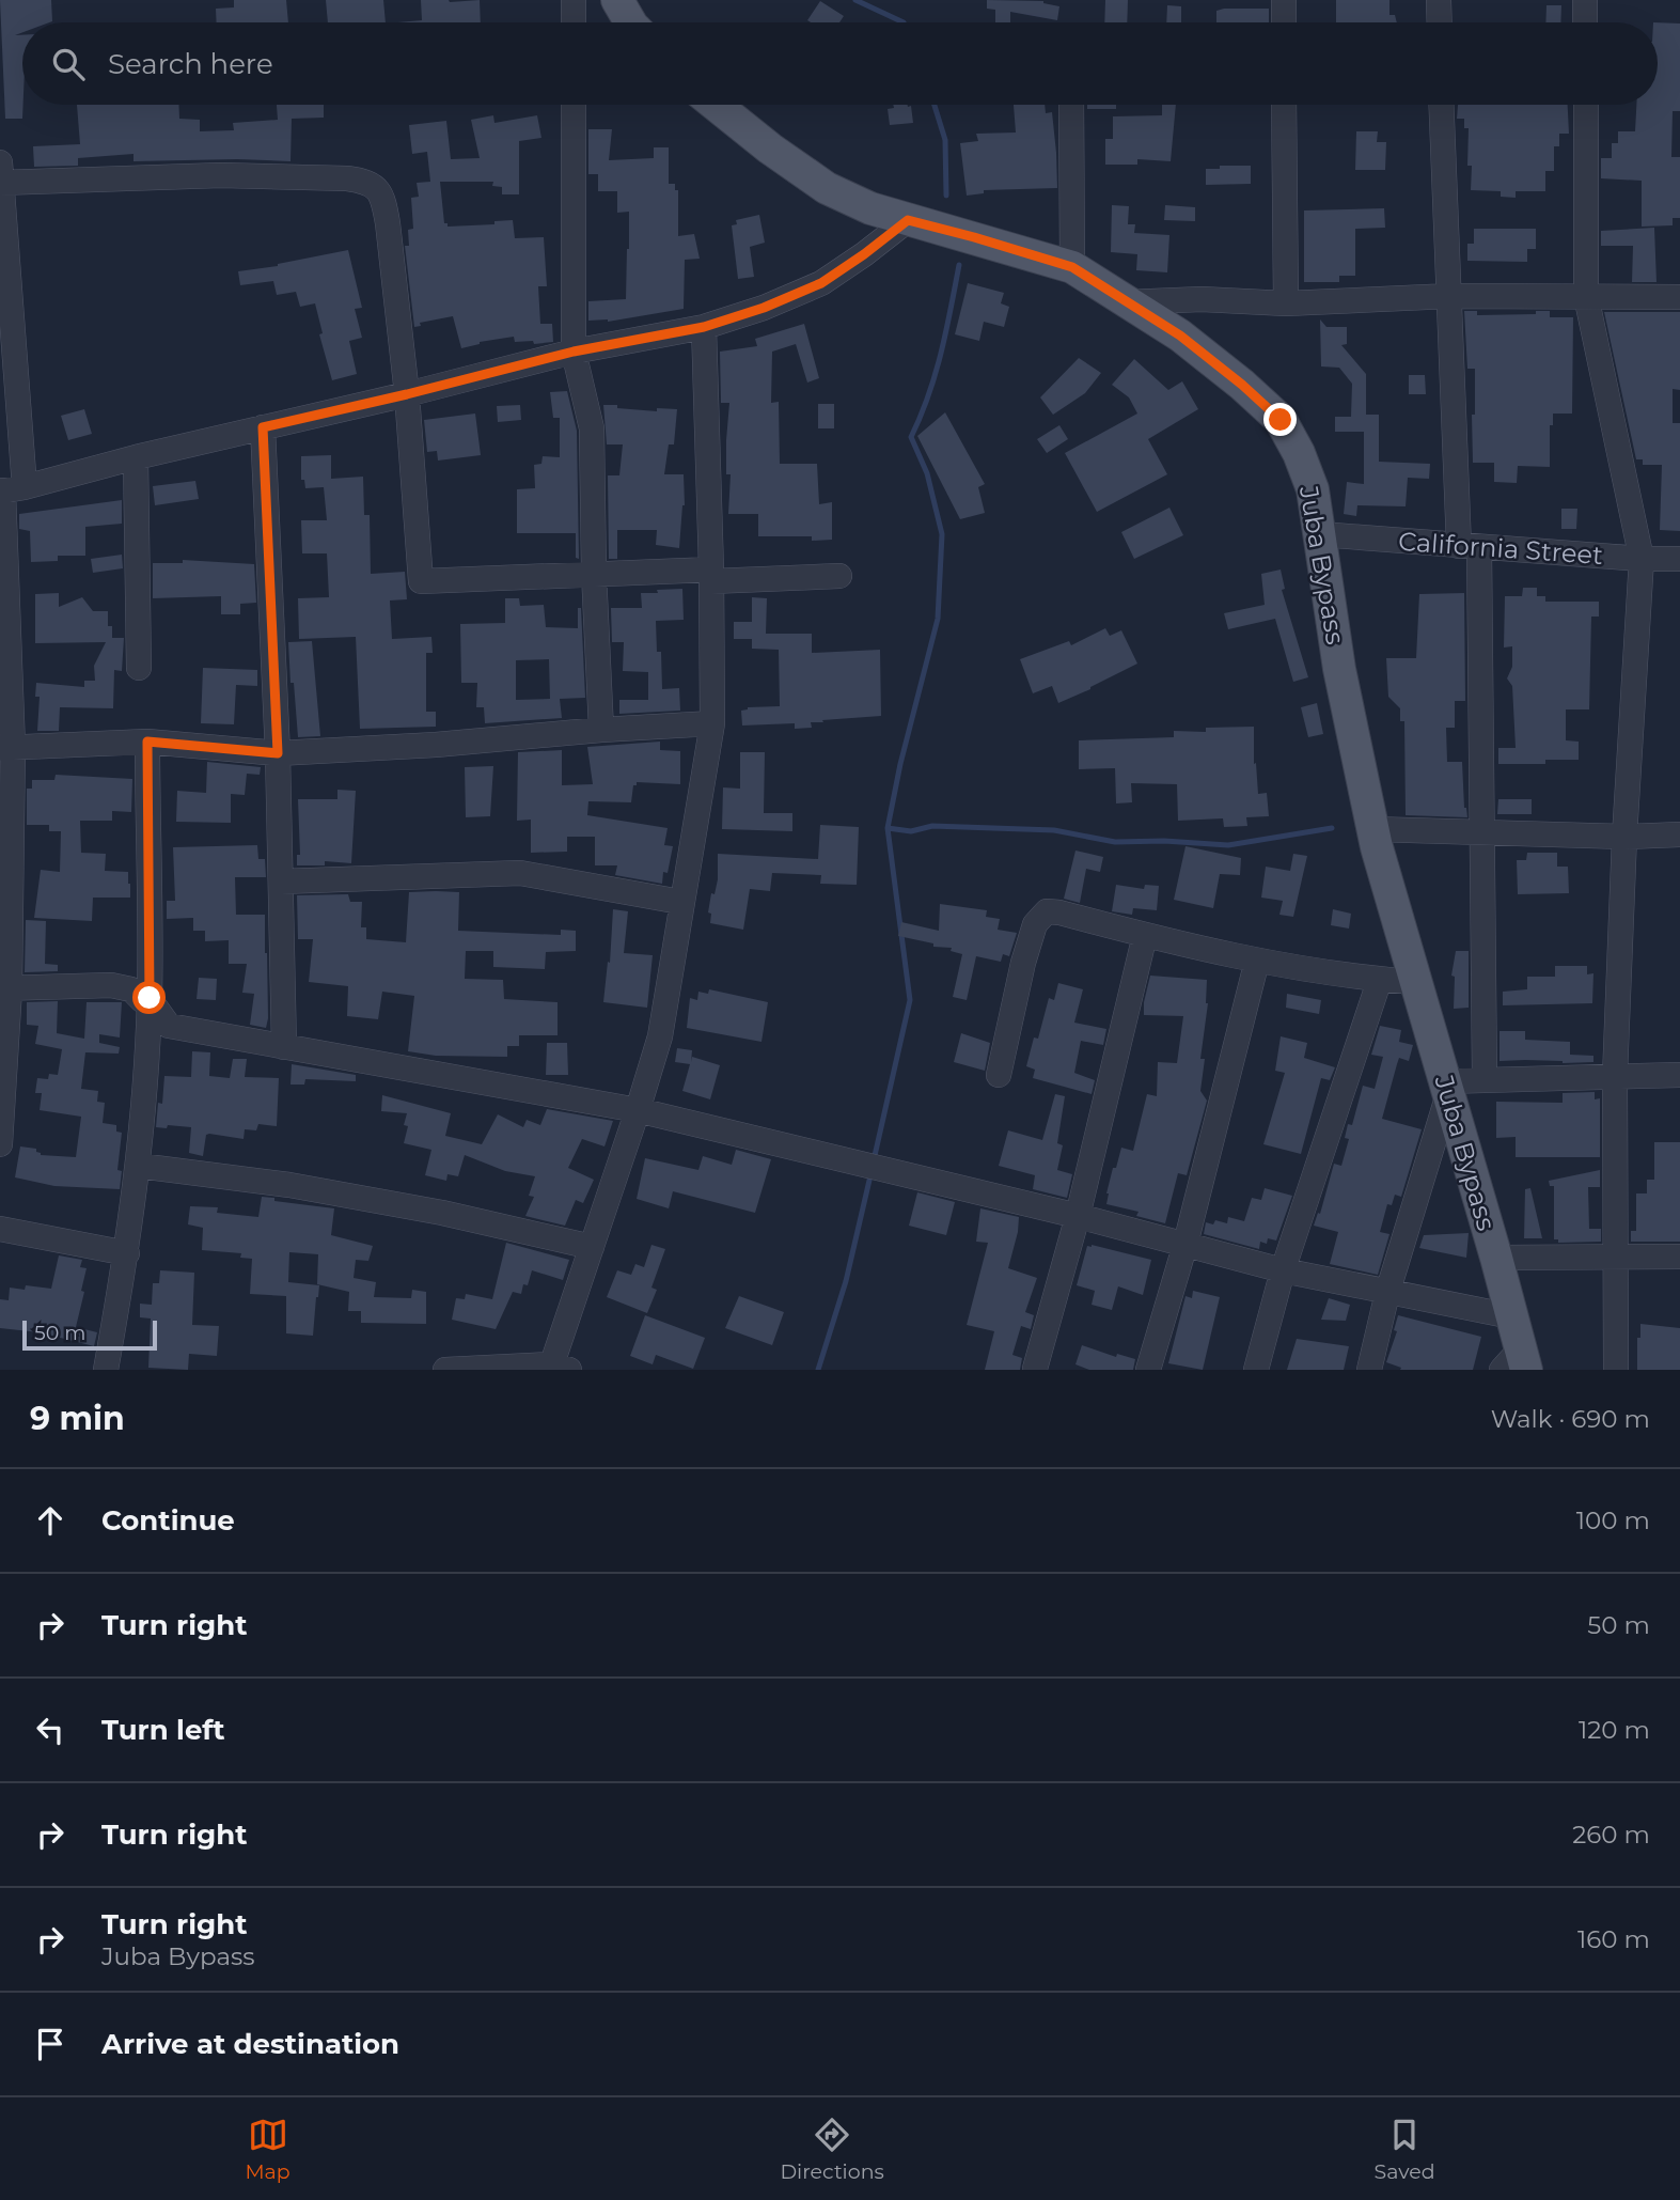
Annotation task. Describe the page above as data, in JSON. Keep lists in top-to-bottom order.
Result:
{
  "streets": {
    "main road": ["Juba Bypass"],
    "street": ["California Street"]
  },
  "crossings": [
    ["California Street", "Juba Bypass"]
  ],
  "scale_bar": "50 m",
  "page": {
    "search": "Search here",
    "scale": "50 m",
    "heading": ["9 min", "Walk · 690 m"],
    "list": [
      ["Continue", "100 m"],
      ["Turn right", "50 m"],
      ["Turn left", "120 m"],
      ["Turn right", "260 m"],
      ["Turn right", "Juba Bypass", "160 m"],
      "Arrive at destination"
    ],
    "nav": ["Map", "Directions", "Saved"]
  }
}
